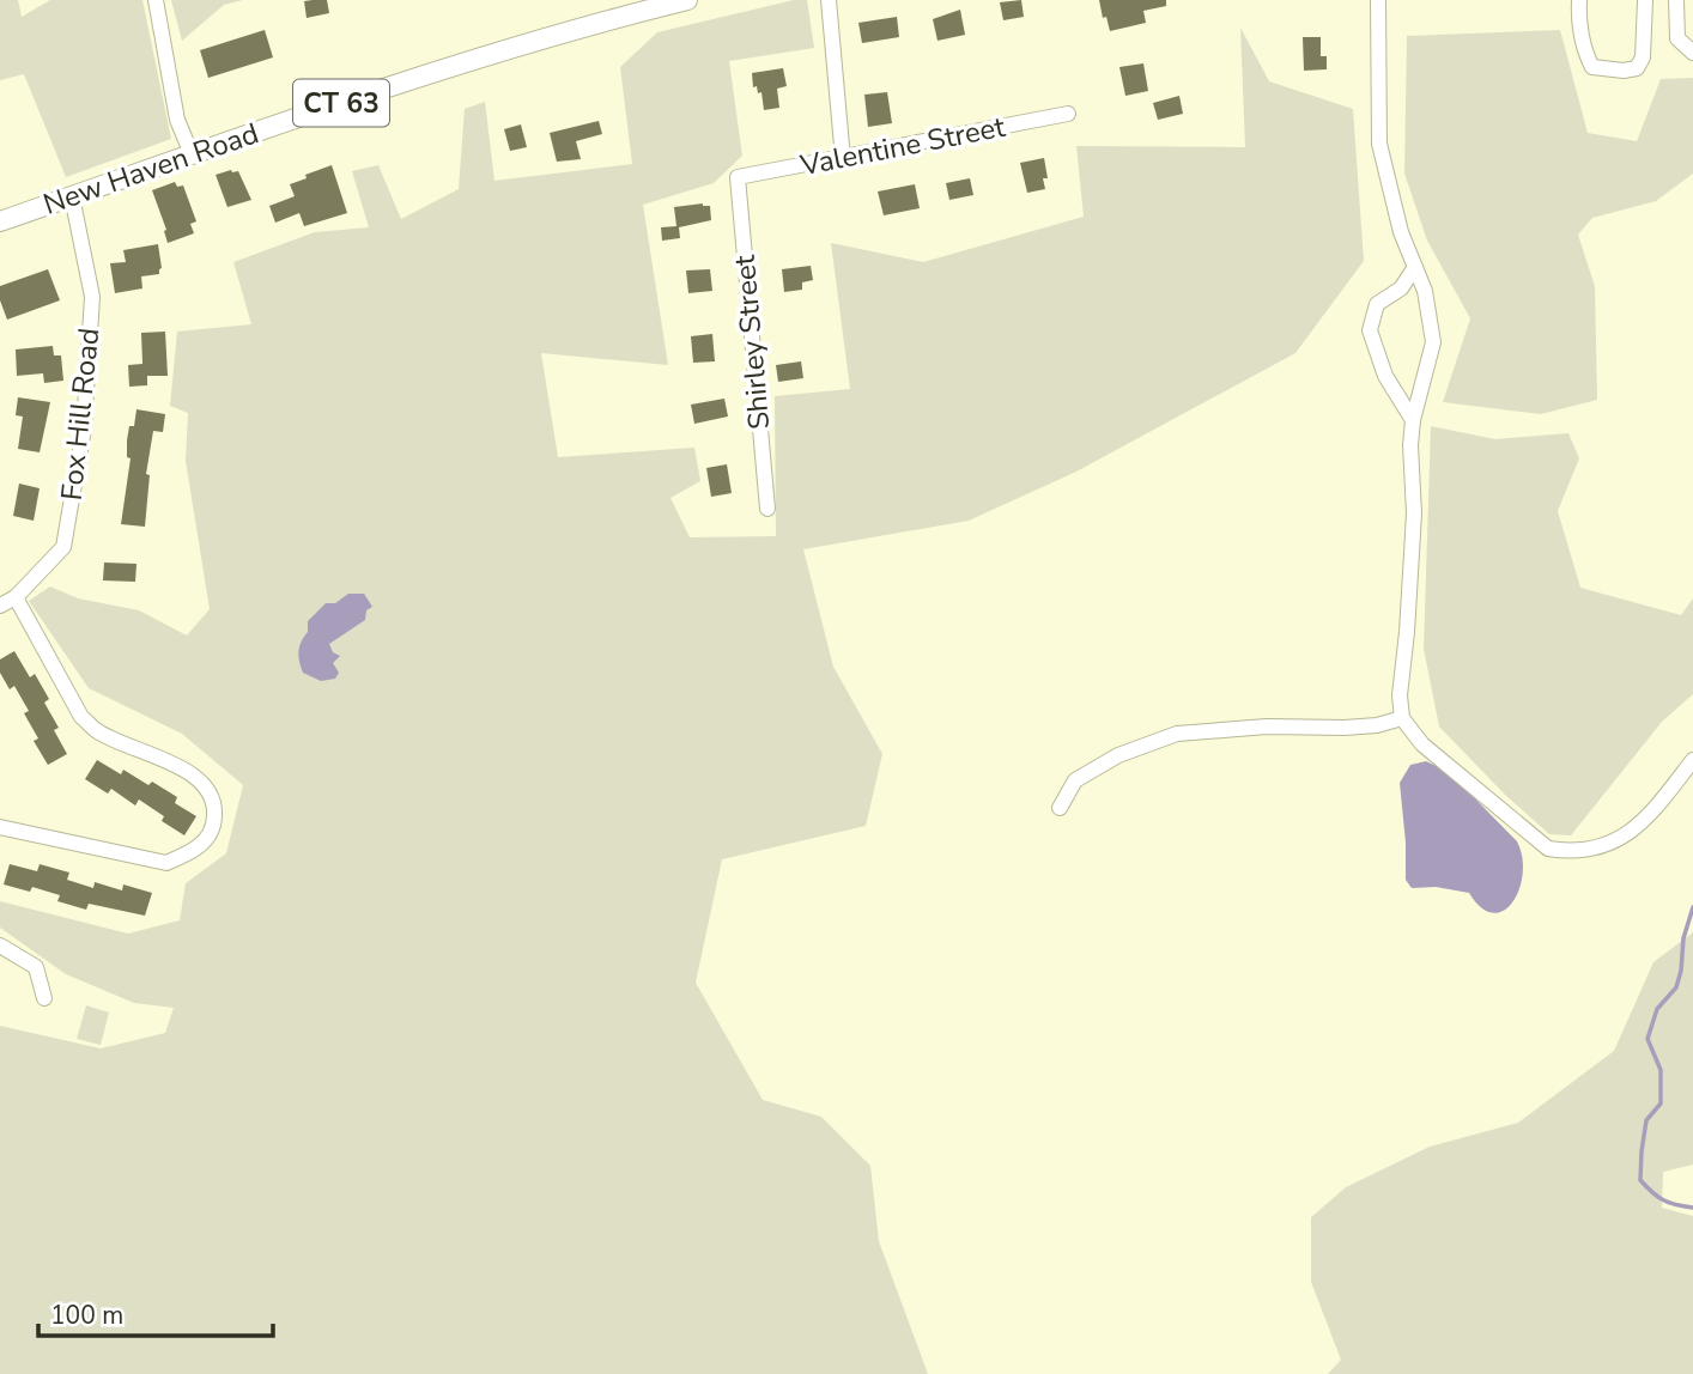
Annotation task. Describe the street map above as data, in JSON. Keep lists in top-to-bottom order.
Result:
{
  "streets": {
    "main road": ["CT 63", "New Haven Road"],
    "street": ["Valentine Street", "Shirley Street", "Fox Hill Road"]
  },
  "crossings": [
    ["Valentine Street", "Shirley Street"],
    ["New Haven Road", "Fox Hill Road"]
  ],
  "scale_bar": "100 m"
}
